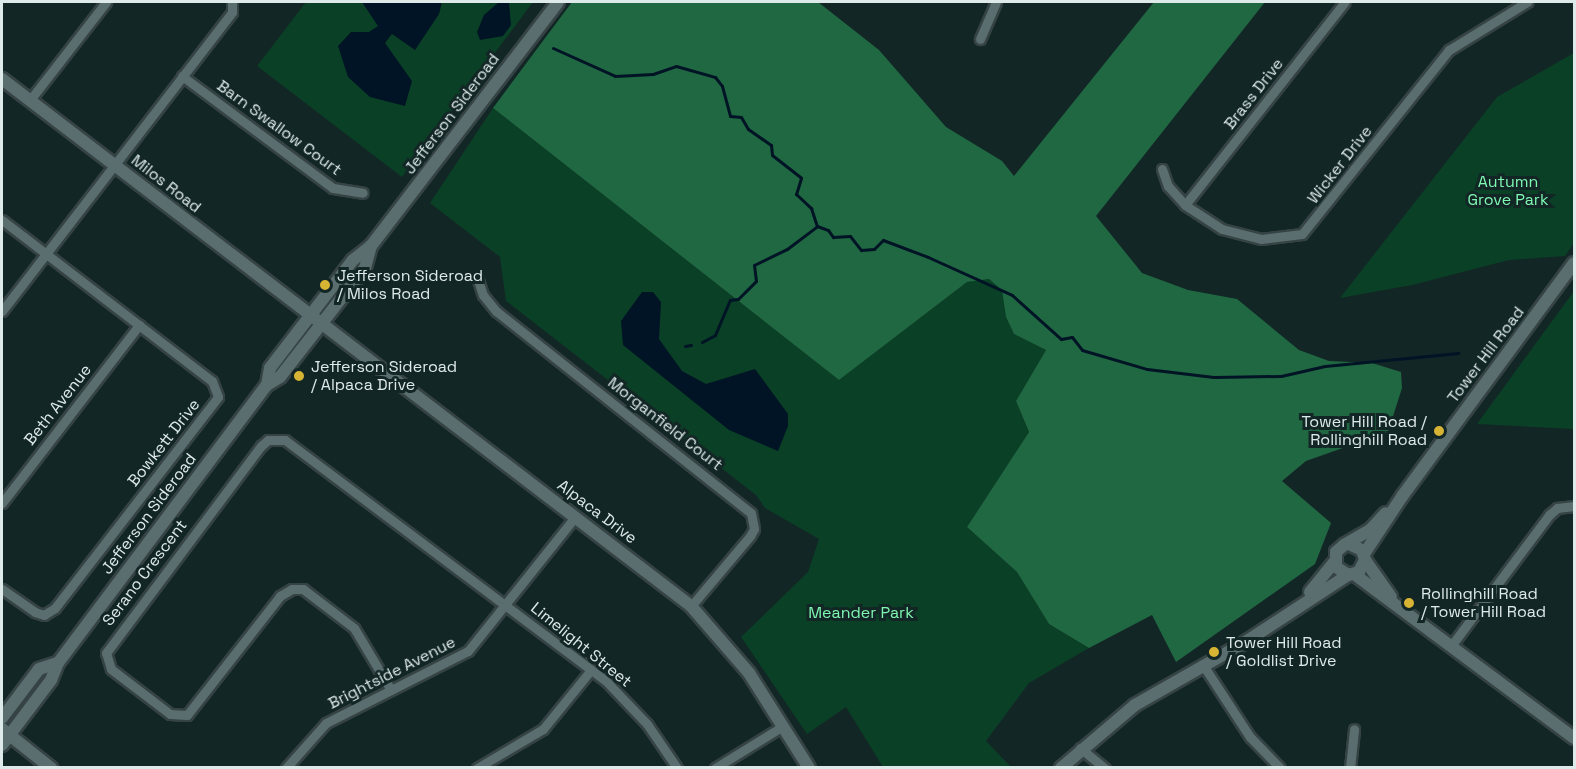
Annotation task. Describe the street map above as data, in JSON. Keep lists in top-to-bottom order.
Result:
{
  "streets": {
    "street": [
      "Brass Drive",
      "Jefferson Sideroad",
      "Barn Swallow Court",
      "Wicker Drive",
      "Milos Road",
      "Tower Hill Road",
      "Beth Avenue",
      "Morganfield Court",
      "Bowkett Drive",
      "Alpaca Drive",
      "Serano Crescent",
      "Limelight Street",
      "Brightside Avenue"
    ]
  },
  "crossings": [
    ["Brass Drive", "Wicker Drive"],
    ["Jefferson Sideroad", "Milos Road"],
    ["Jefferson Sideroad", "Alpaca Drive"],
    ["Milos Road", "Alpaca Drive"],
    ["Beth Avenue", "Bowkett Drive"],
    ["Morganfield Court", "Alpaca Drive"],
    ["Alpaca Drive", "Brightside Avenue"],
    ["Serano Crescent", "Limelight Street"],
    ["Serano Crescent", "Brightside Avenue"],
    ["Limelight Street", "Brightside Avenue"]
  ],
  "parks": ["Autumn Grove Park", "Meander Park"],
  "places": [
    "Jefferson Sideroad / Milos Road",
    "Jefferson Sideroad / Alpaca Drive",
    "Tower Hill Road / Rollinghill Road",
    "Rollinghill Road / Tower Hill Road",
    "Tower Hill Road / Goldlist Drive"
  ]
}
